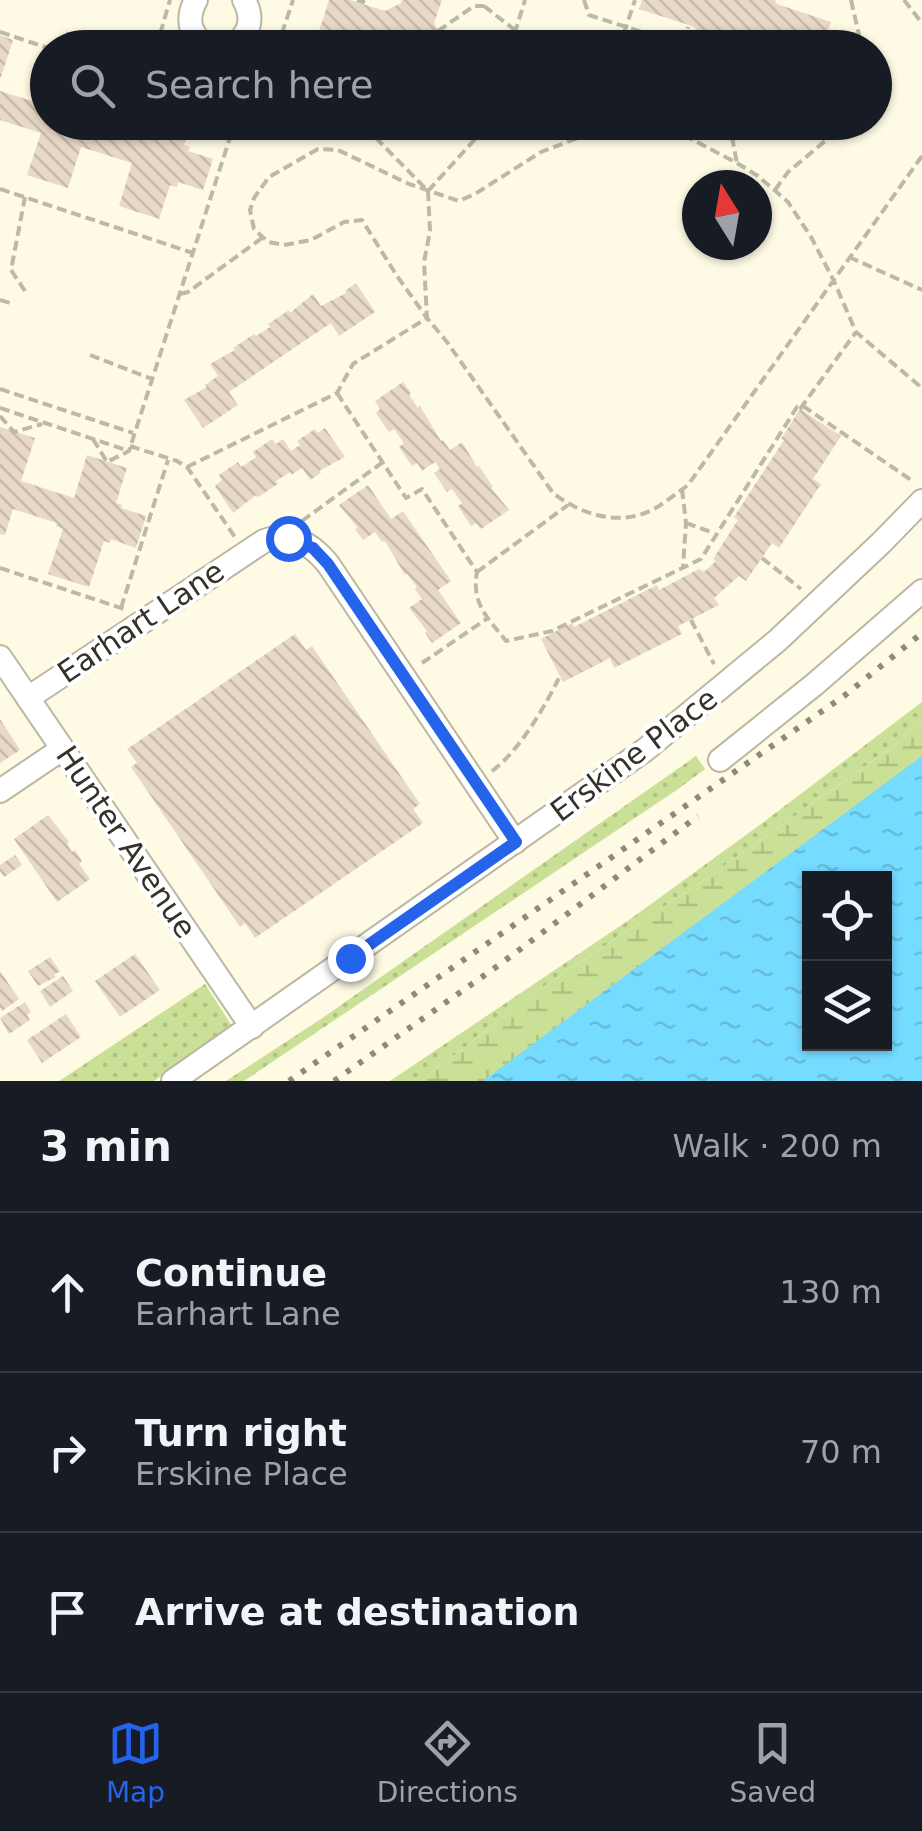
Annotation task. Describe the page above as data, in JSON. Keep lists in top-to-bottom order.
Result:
{
  "streets": {
    "street": ["Earhart Lane", "Erskine Place", "Hunter Avenue"]
  },
  "crossings": [
    ["Earhart Lane", "Hunter Avenue"],
    ["Erskine Place", "Hunter Avenue"]
  ],
  "north": "top",
  "page": {
    "search": "Search here",
    "heading": ["3 min", "Walk · 200 m"],
    "list": [
      ["Continue", "Earhart Lane", "130 m"],
      ["Turn right", "Erskine Place", "70 m"],
      "Arrive at destination"
    ],
    "nav": ["Map", "Directions", "Saved"]
  }
}
